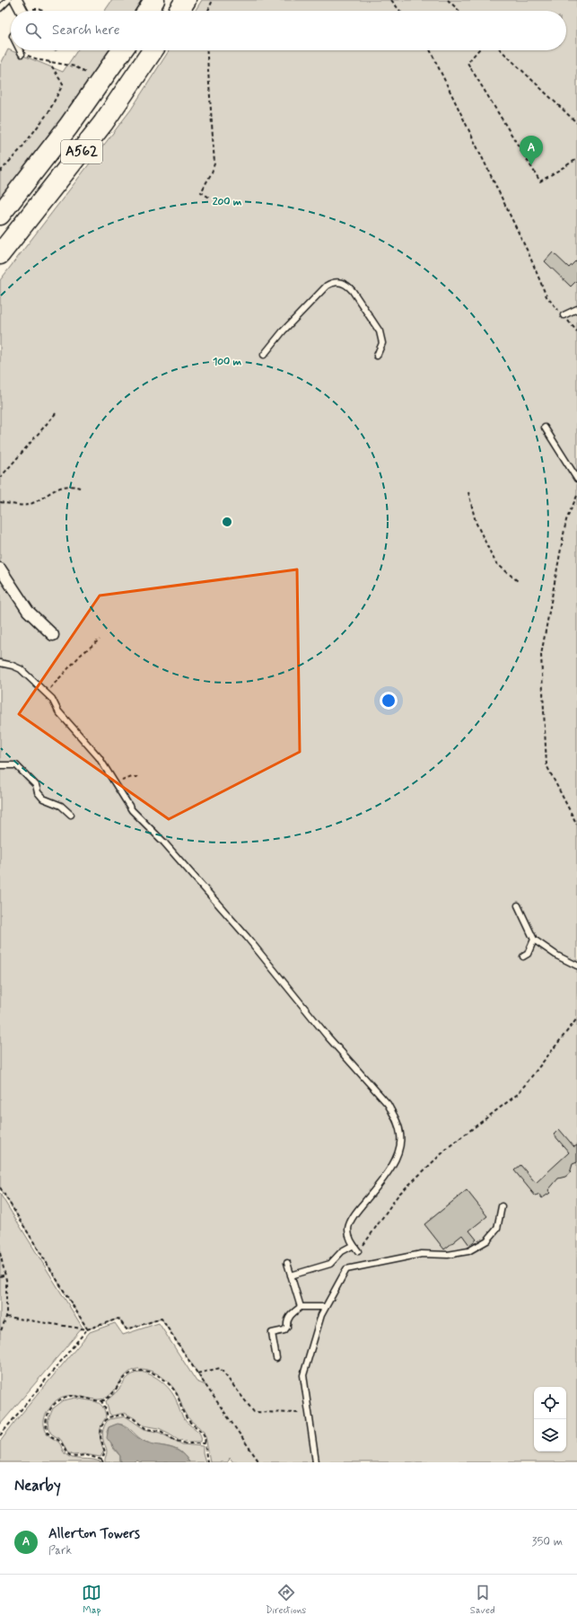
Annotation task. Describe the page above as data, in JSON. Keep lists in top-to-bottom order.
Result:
{
  "streets": {
    "highway": ["A562"]
  },
  "page": {
    "search": "Search here",
    "pins": "A",
    "heading": "Nearby",
    "list": [
      {
        "mark": "A",
        "name": "Allerton Towers",
        "note": "Park",
        "value": "350 m"
      }
    ],
    "nav": ["Map", "Directions", "Saved"]
  },
  "rings": ["200 m", "100 m"]
}
